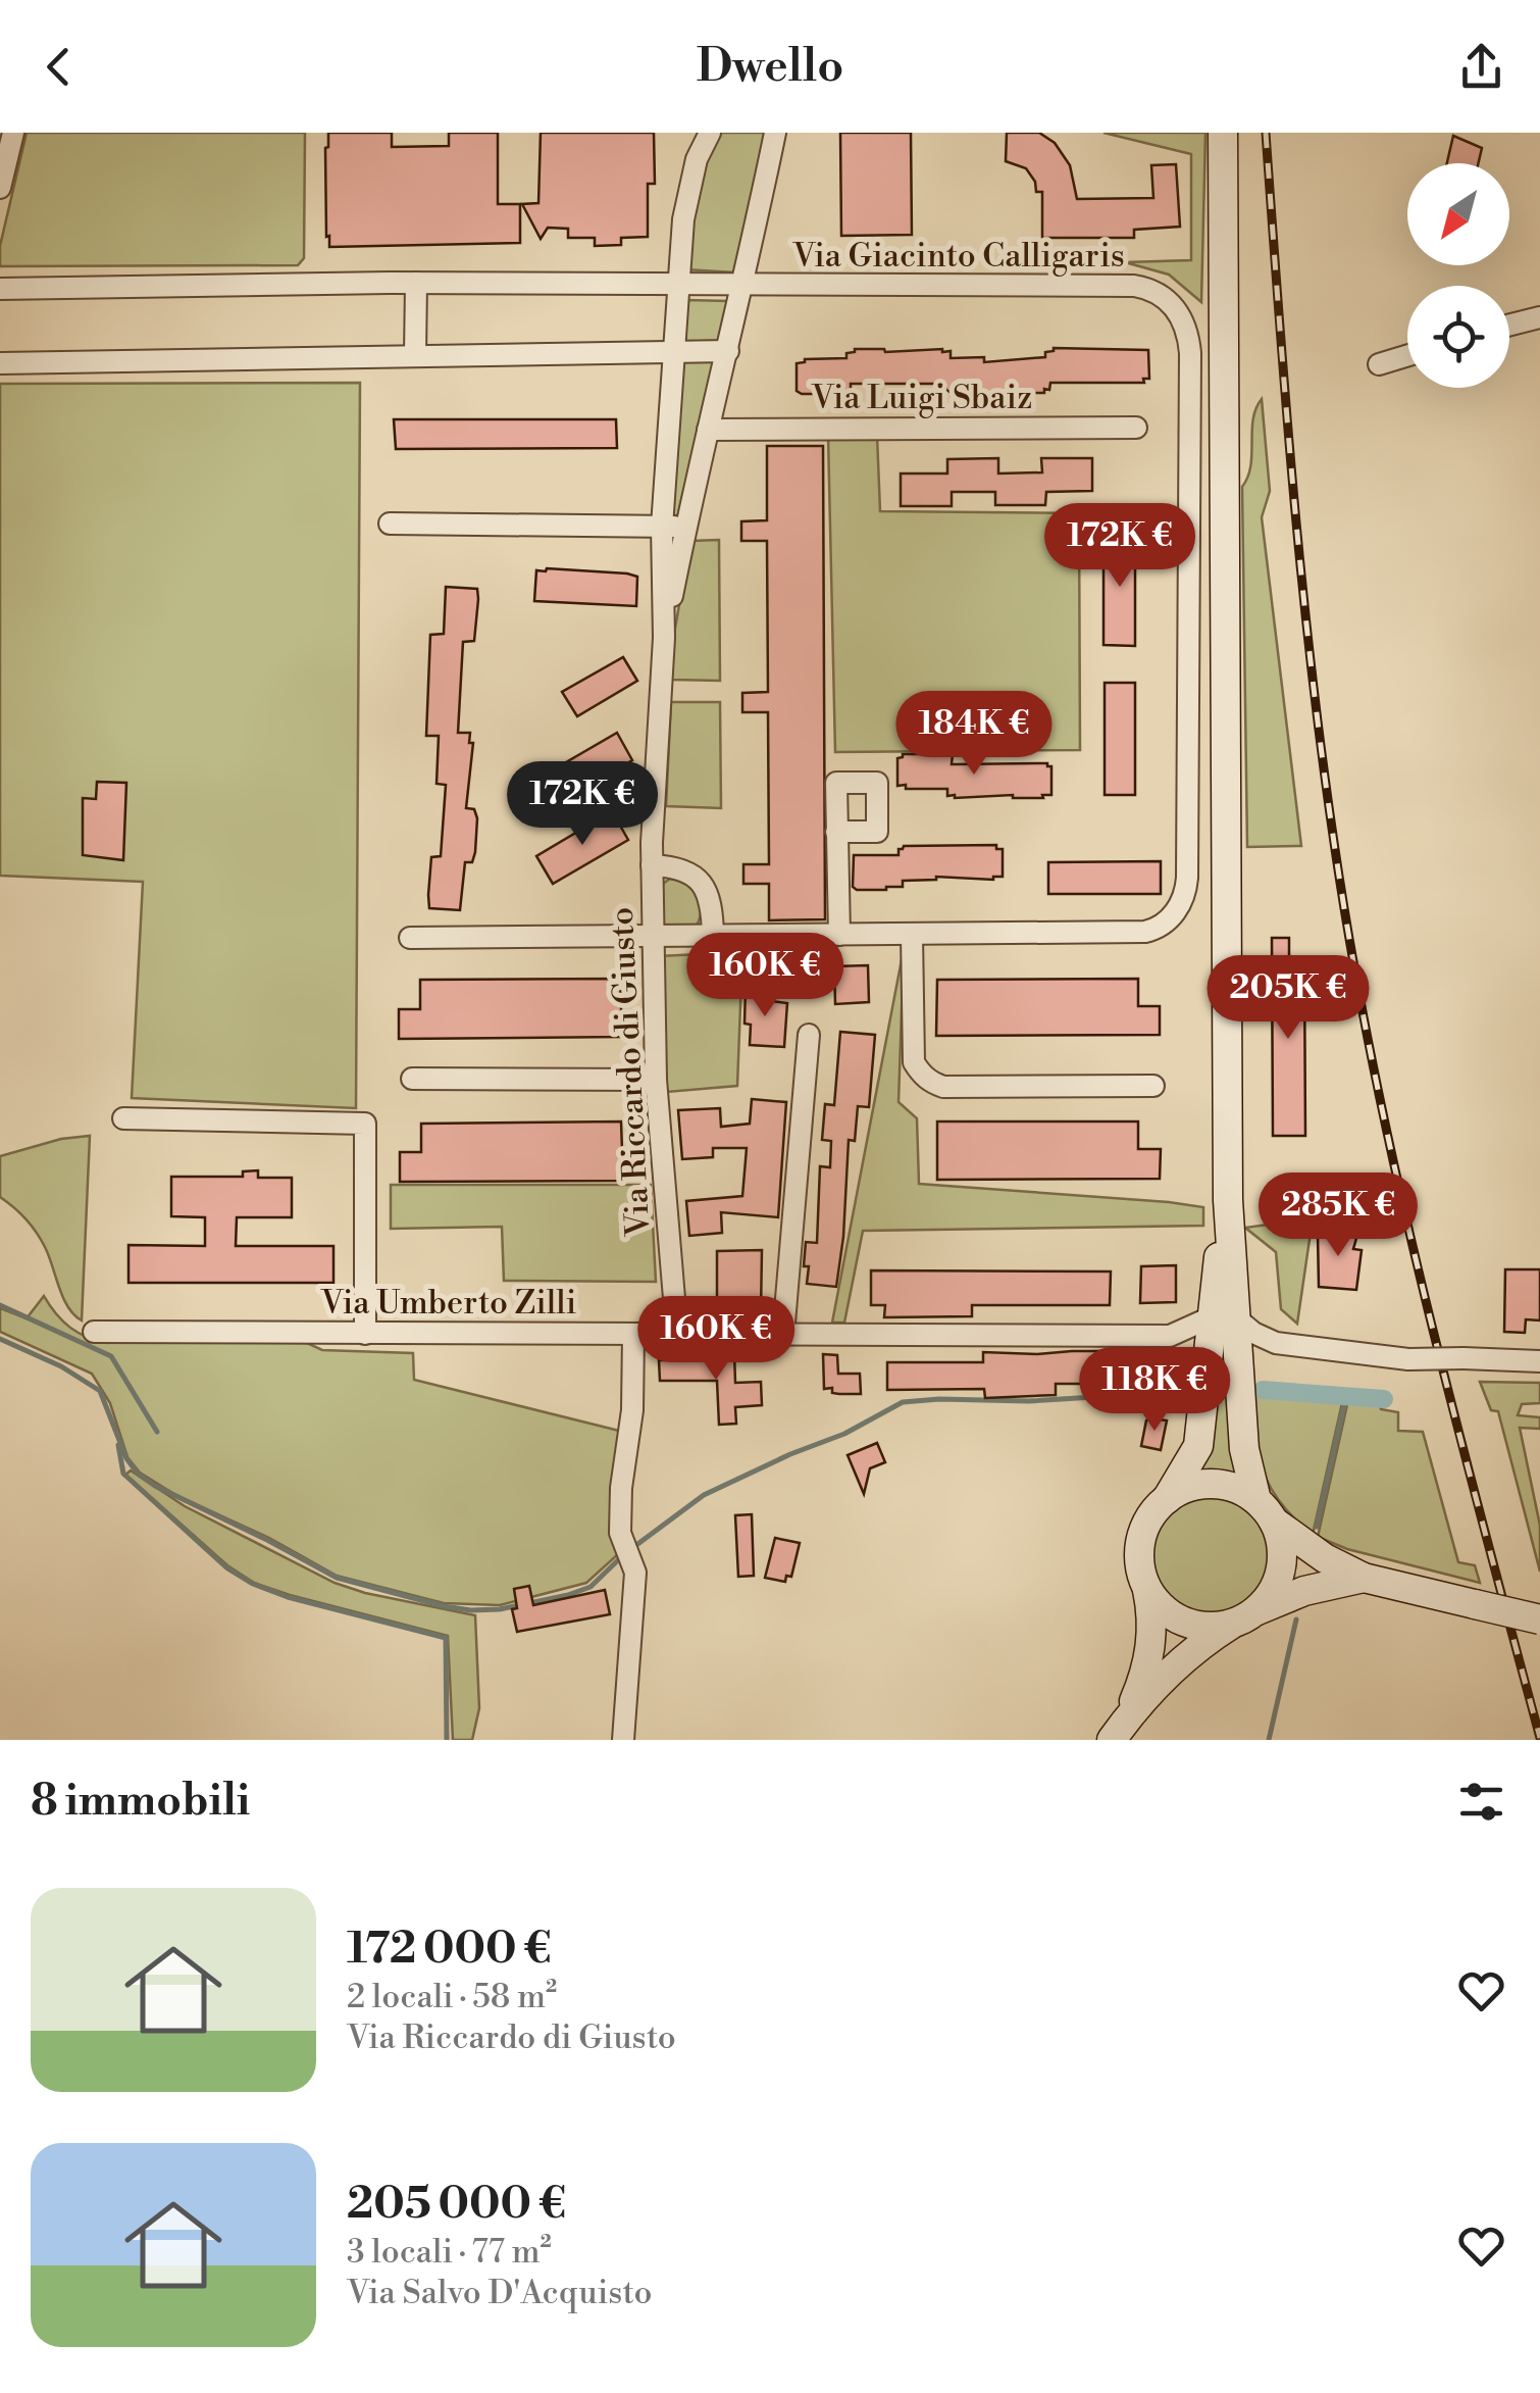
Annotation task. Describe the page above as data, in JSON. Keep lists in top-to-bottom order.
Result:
{
  "streets": {
    "street": [
      "Via Giacinto Calligaris",
      "Via Luigi Sbaiz",
      "Via Riccardo di Giusto",
      "Via Umberto Zilli"
    ]
  },
  "crossings": [
    ["Via Giacinto Calligaris", "Via Riccardo di Giusto"],
    ["Via Luigi Sbaiz", "Via Riccardo di Giusto"],
    ["Via Riccardo di Giusto", "Via Umberto Zilli"]
  ],
  "north": "bottom left",
  "page": {
    "header": "Dwello",
    "price": [
      "172K €",
      "184K €",
      "172K €",
      "160K €",
      "205K €",
      "285K €",
      "160K €",
      "118K €"
    ],
    "heading": "8 immobili",
    "list": [
      {
        "name": "172 000 €",
        "note": "2 locali · 58 m² · Via Riccardo di Giusto"
      },
      {
        "name": "205 000 €",
        "note": "3 locali · 77 m² · Via Salvo D'Acquisto"
      }
    ]
  }
}
